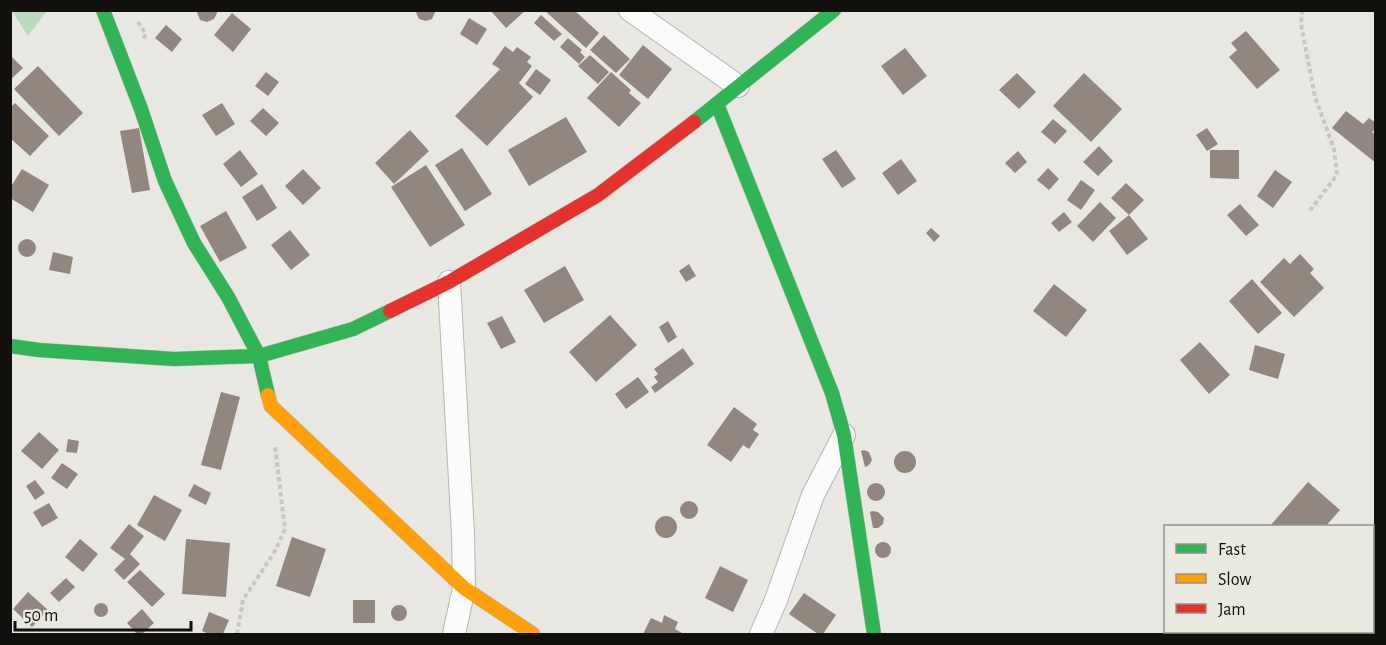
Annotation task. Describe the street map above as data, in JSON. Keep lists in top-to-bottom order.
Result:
{
  "legend": ["Fast", "Slow", "Jam"],
  "scale_bar": "50 m"
}
